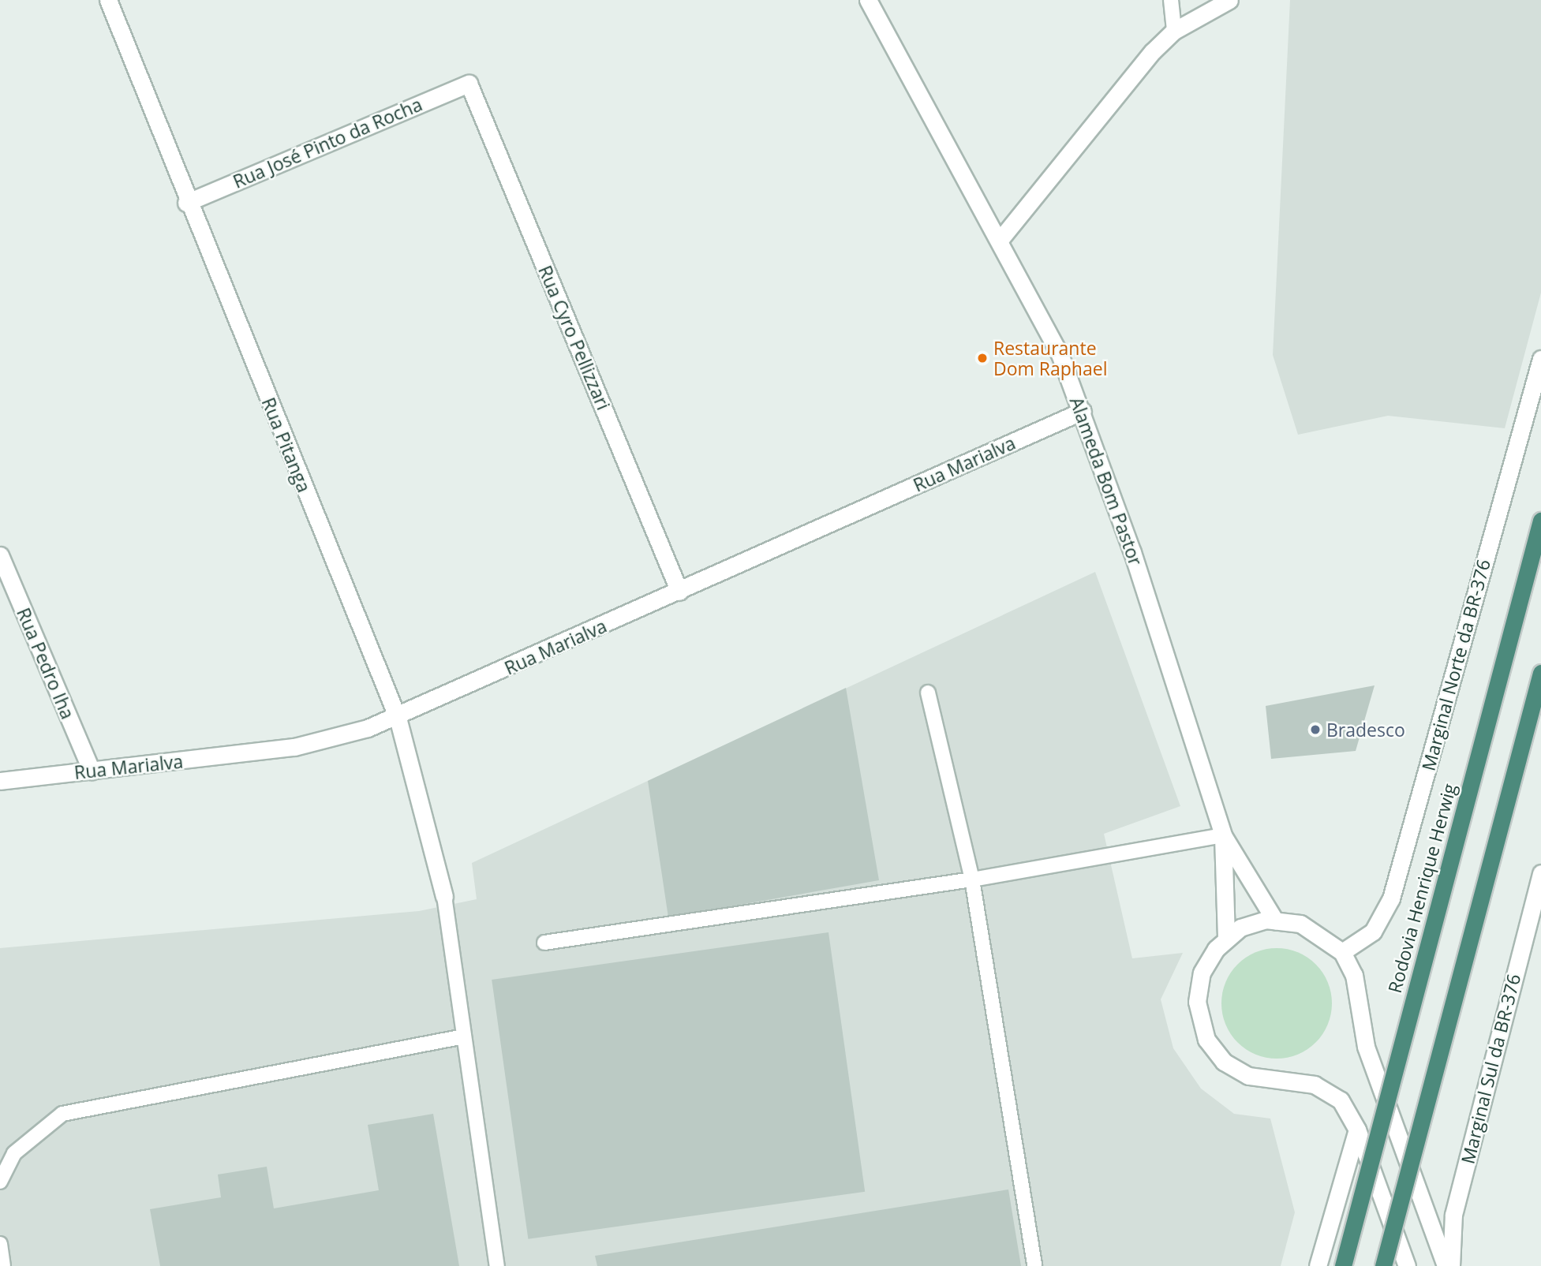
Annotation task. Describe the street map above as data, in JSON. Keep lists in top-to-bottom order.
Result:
{
  "streets": {
    "highway": ["Rodovia Henrique Herwig"],
    "street": [
      "Rua José Pinto da Rocha",
      "Rua Cyro Pellizzari",
      "Rua Pitanga",
      "Rua Marialva",
      "Alameda Bom Pastor",
      "Rua Pedro Iha",
      "Marginal Norte da BR-376",
      "Marginal Sul da BR-376"
    ]
  },
  "crossings": [
    ["Rua José Pinto da Rocha", "Rua Cyro Pellizzari"],
    ["Rua José Pinto da Rocha", "Rua Pitanga"],
    ["Rua Cyro Pellizzari", "Rua Marialva"],
    ["Rua Pitanga", "Rua Marialva"],
    ["Rua Marialva", "Alameda Bom Pastor"],
    ["Rua Marialva", "Rua Pedro Iha"]
  ],
  "places": ["Restaurante Dom Raphael", "Bradesco"]
}
